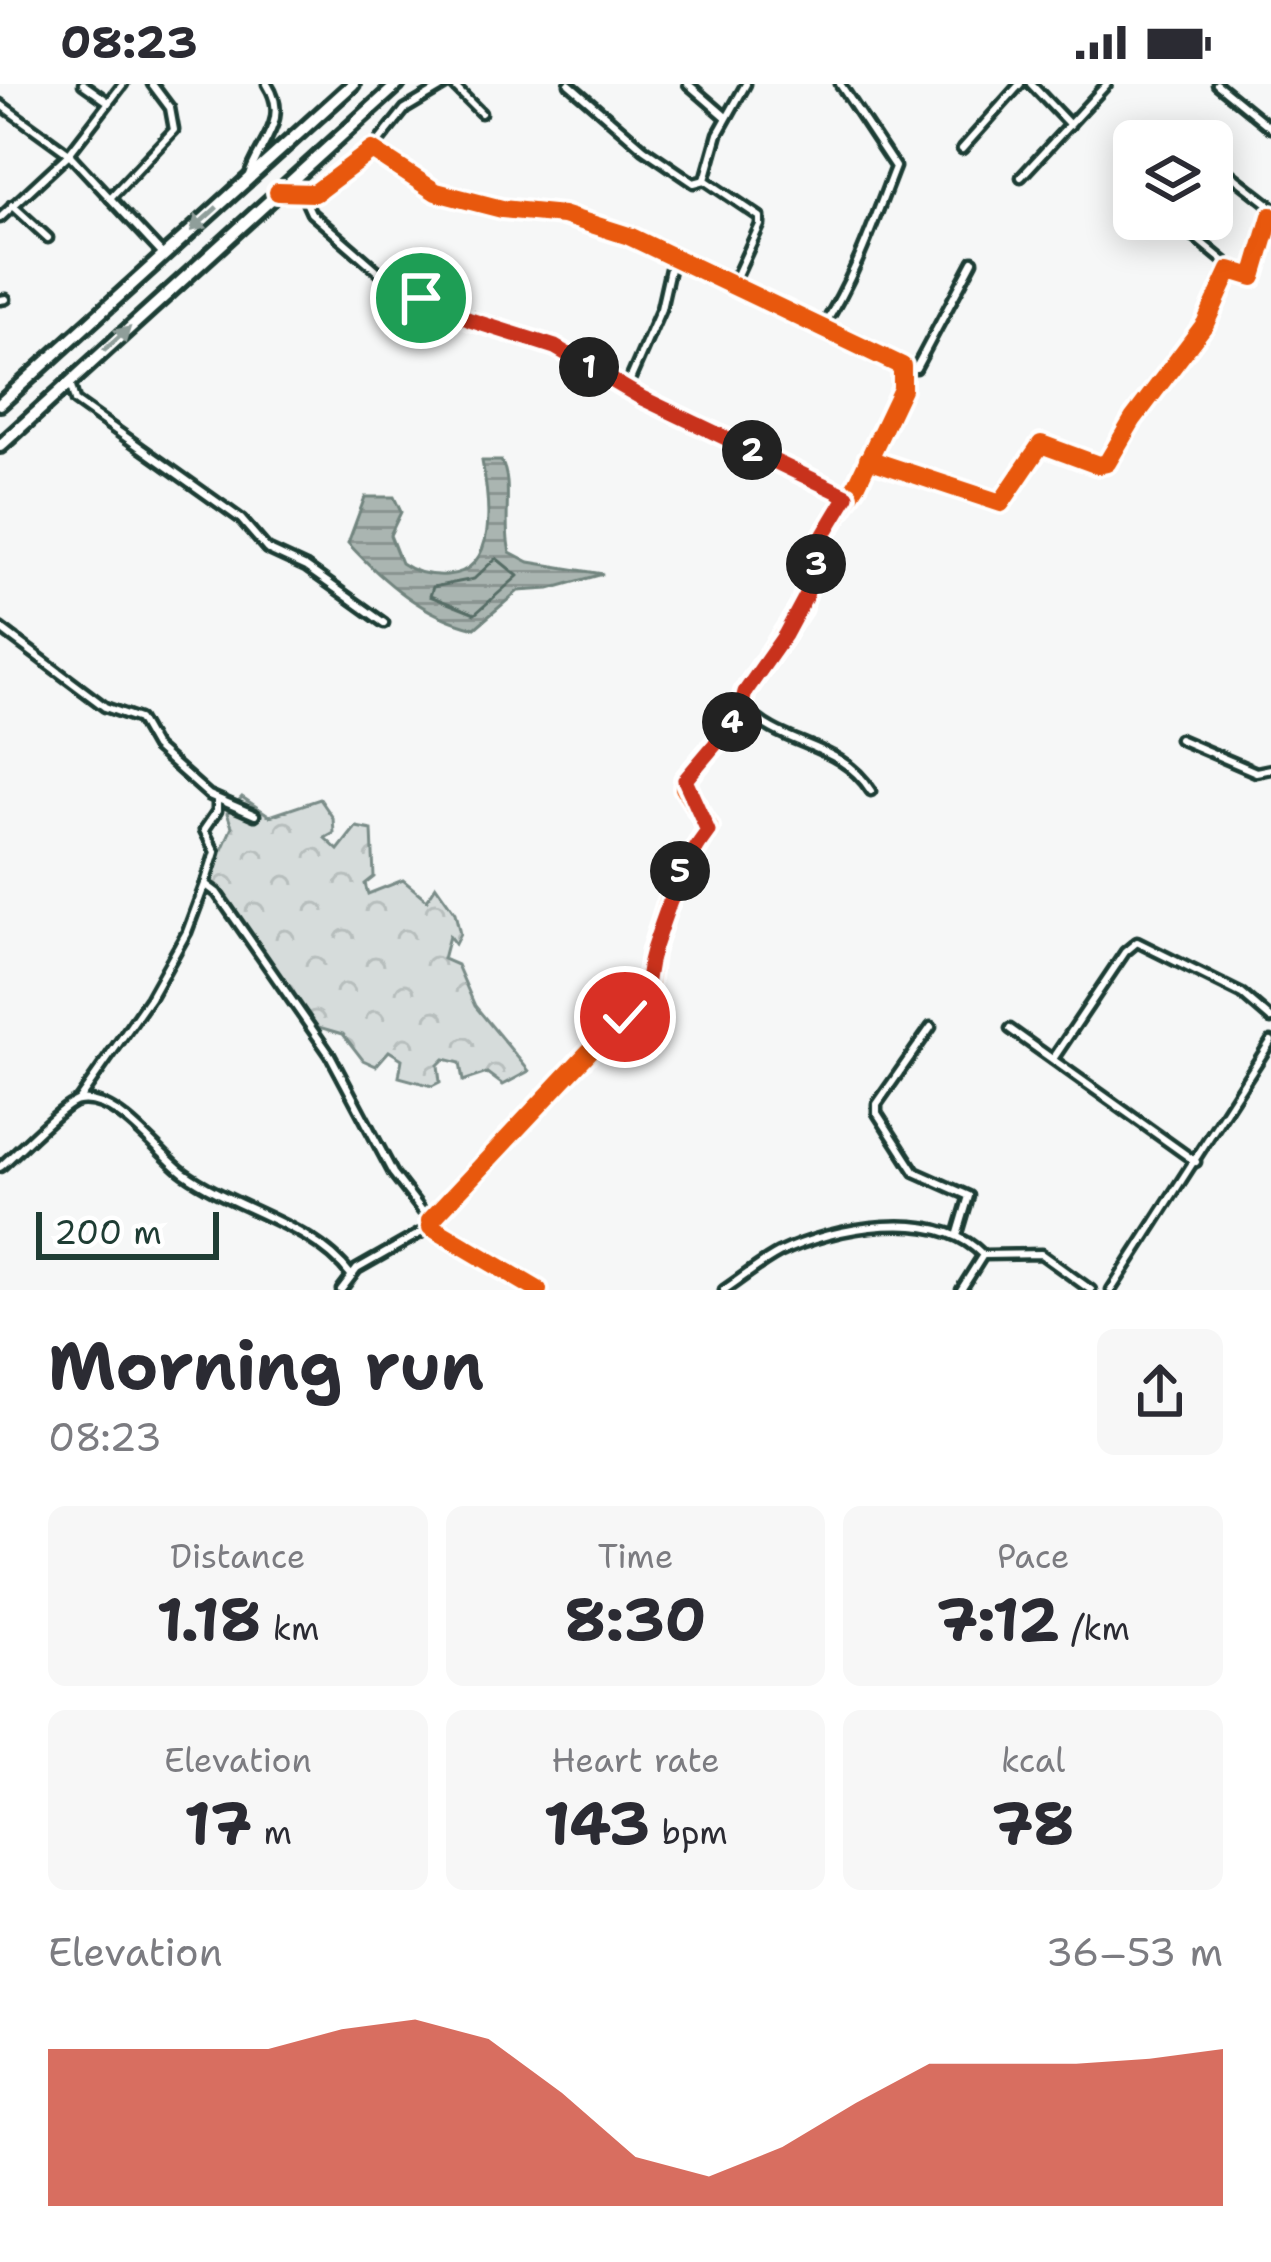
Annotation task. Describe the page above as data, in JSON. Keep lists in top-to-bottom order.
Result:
{
  "scale_bar": "200 m",
  "page": {
    "status": "08:23",
    "pins": [
      "1",
      "2",
      "3",
      "4",
      "5"
    ],
    "scale": "200 m",
    "heading": ["Morning run", "08:23"],
    "stats": [
      ["Distance", "1.18 km"],
      ["Time", "8:30"],
      ["Pace", "7:12 /km"],
      ["Elevation", "17 m"],
      ["Heart rate", "143 bpm"],
      ["kcal", "78"]
    ],
    "chart": ["Elevation", "36–53 m"]
  }
}
